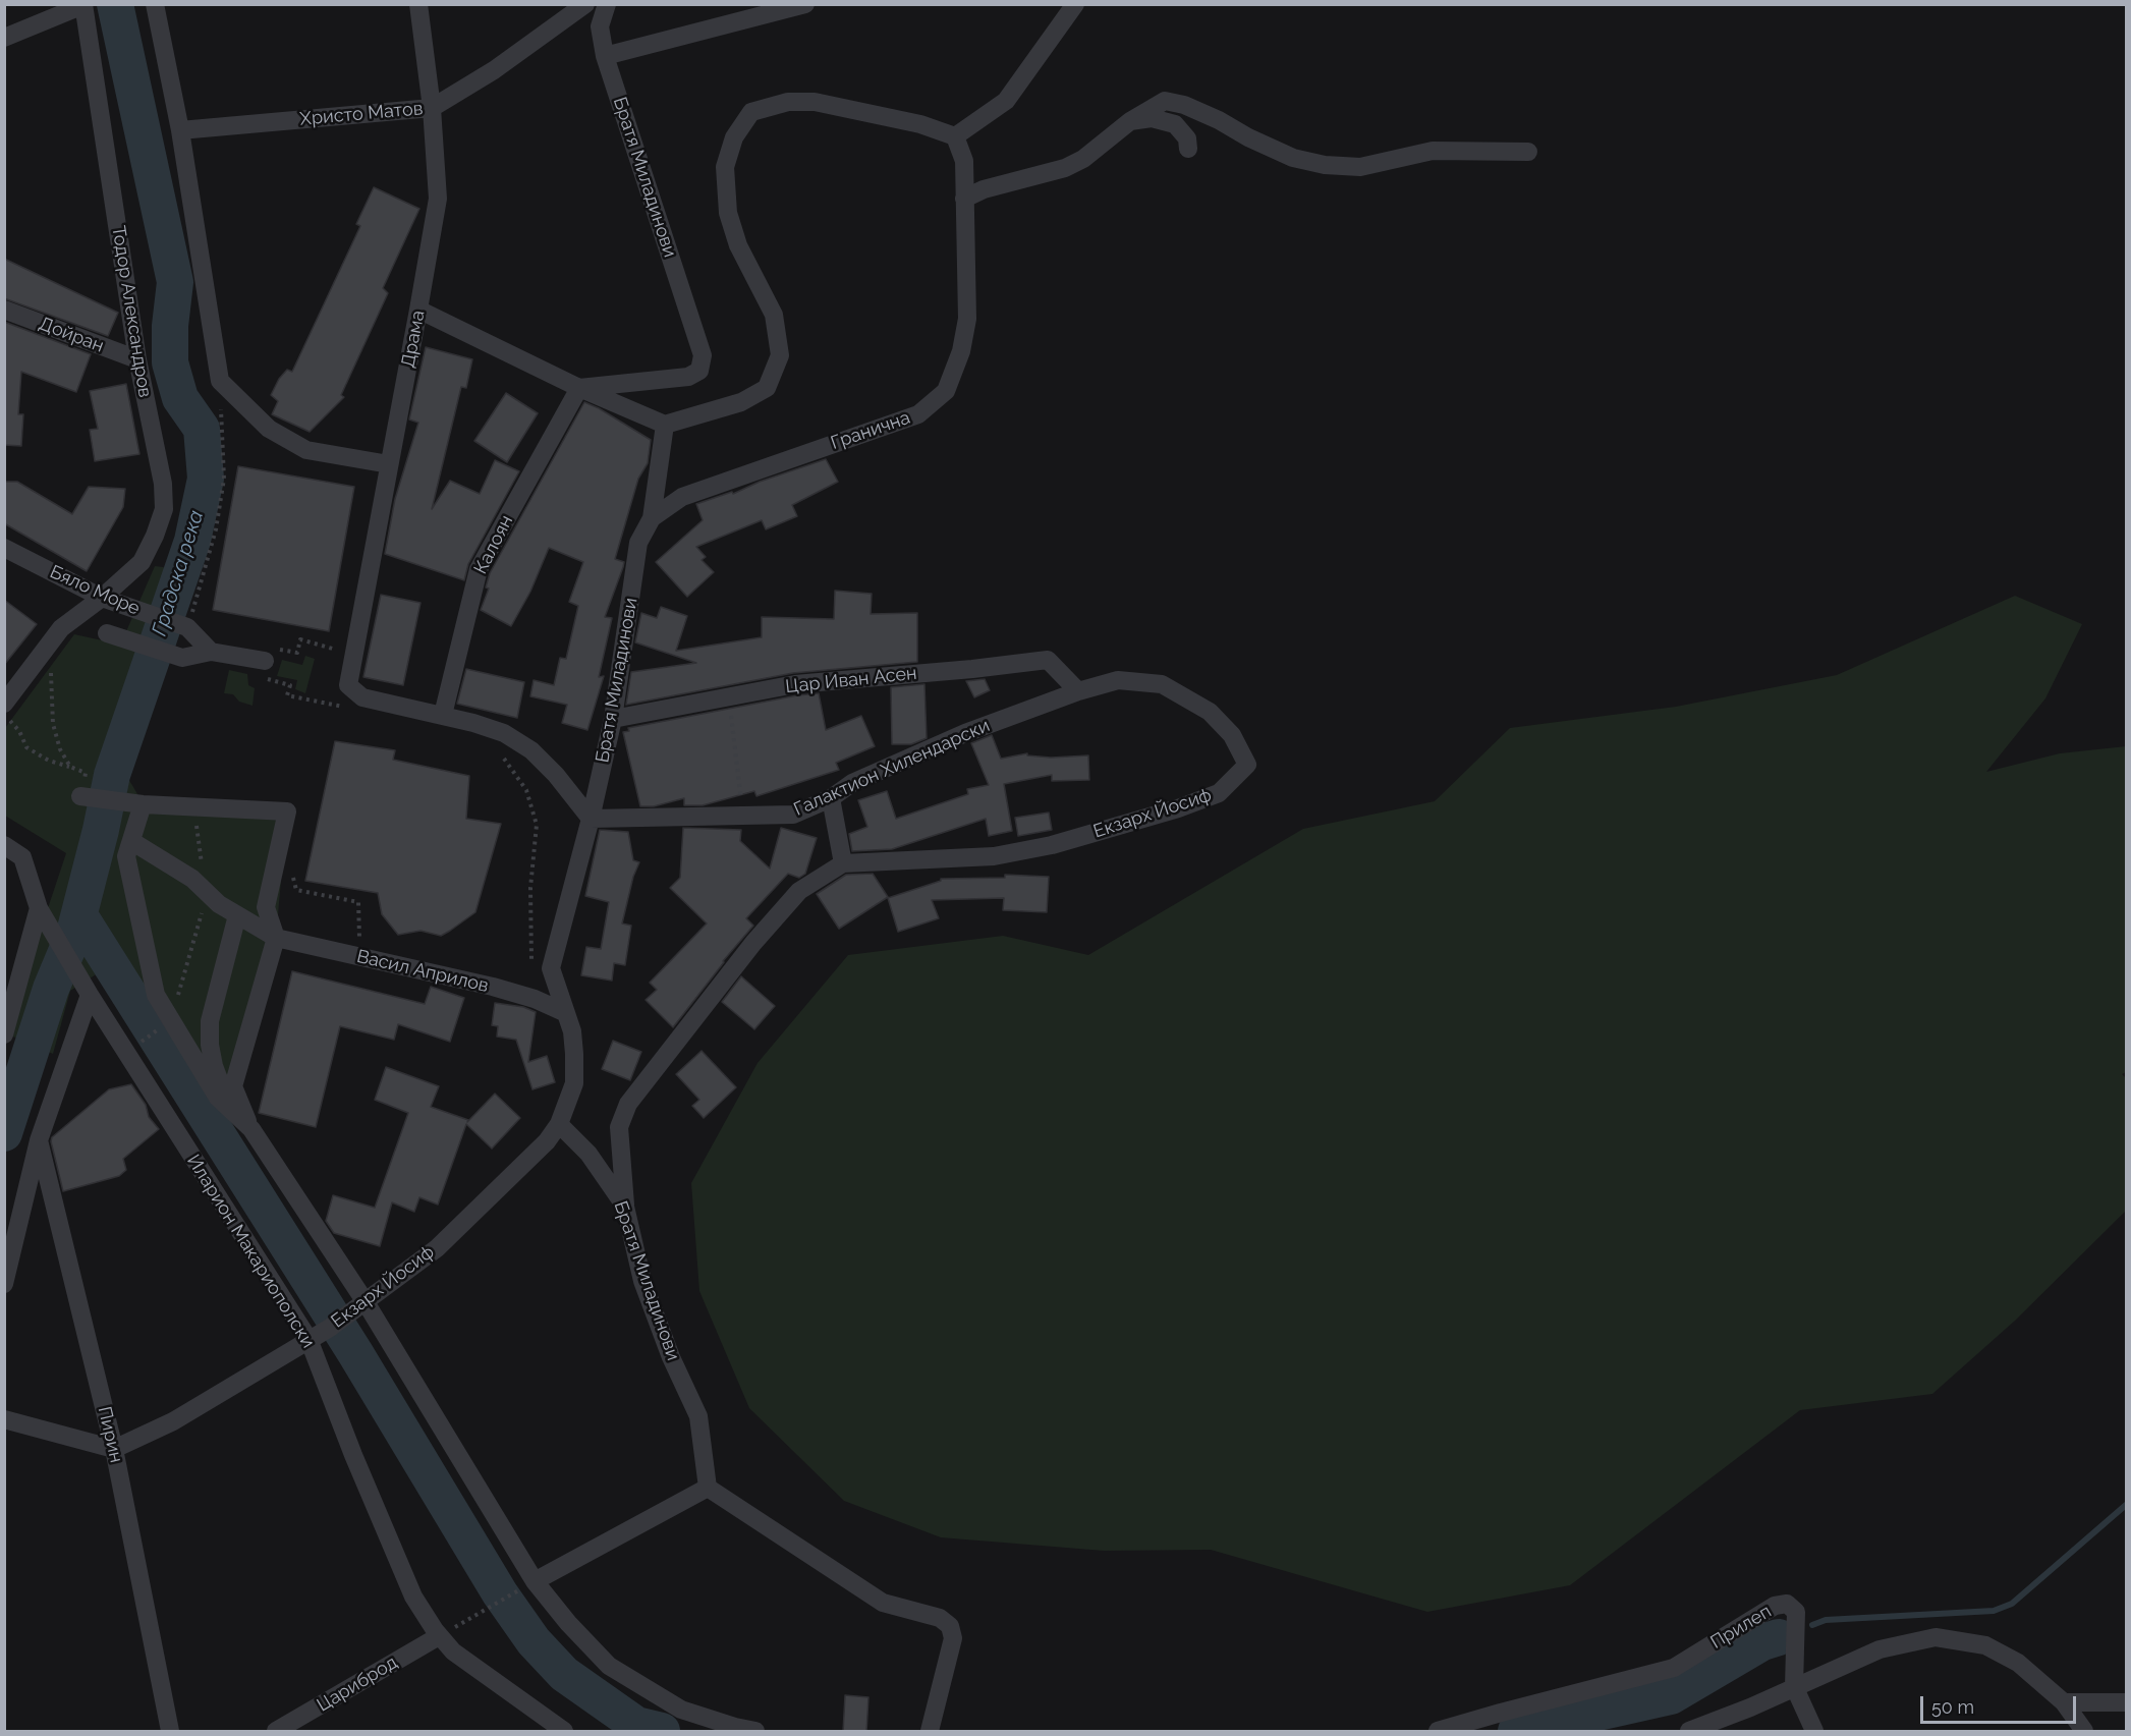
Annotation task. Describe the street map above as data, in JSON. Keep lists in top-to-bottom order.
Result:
{
  "streets": {
    "street": [
      "Христо Матов",
      "Братя Миладинови",
      "Тодор Александров",
      "Дойран",
      "Драма",
      "Гранична",
      "Калоян",
      "Бяло Море",
      "Цар Иван Асен",
      "Галактион Хилендарски",
      "Екзарх Йосиф",
      "Васил Априлов",
      "Иларион Макариополски",
      "Пирин",
      "Прилеп",
      "Цариброд"
    ]
  },
  "crossings": [
    ["Христо Матов", "Драма"],
    ["Братя Миладинови", "Гранична"],
    ["Братя Миладинови", "Калоян"],
    ["Братя Миладинови", "Цар Иван Асен"],
    ["Братя Миладинови", "Галактион Хилендарски"],
    ["Братя Миладинови", "Екзарх Йосиф"],
    ["Братя Миладинови", "Васил Априлов"],
    ["Тодор Александров", "Дойран"],
    ["Тодор Александров", "Бяло Море"],
    ["Цар Иван Асен", "Галактион Хилендарски"],
    ["Цар Иван Асен", "Екзарх Йосиф"],
    ["Галактион Хилендарски", "Екзарх Йосиф"],
    ["Екзарх Йосиф", "Иларион Макариополски"],
    ["Екзарх Йосиф", "Пирин"],
    ["Иларион Макариополски", "Цариброд"]
  ],
  "water": ["Градска река"],
  "scale_bar": "50 m"
}
